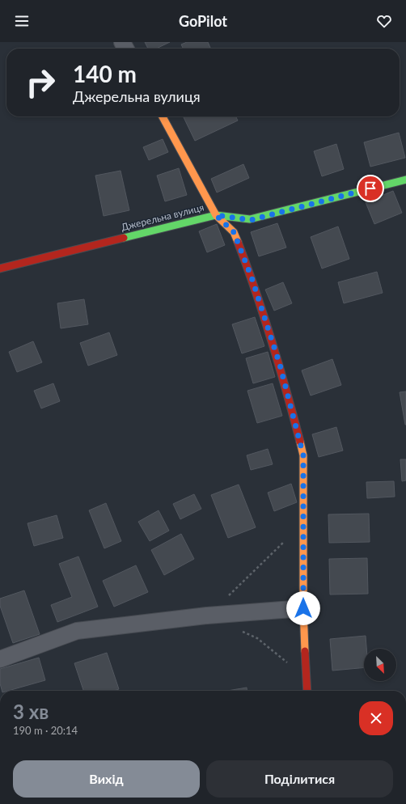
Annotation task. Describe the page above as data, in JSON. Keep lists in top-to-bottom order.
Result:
{
  "streets": {
    "street": ["Джерельна вулиця"]
  },
  "north": "bottom right",
  "page": {
    "header": "GoPilot",
    "turn": ["140 m", "Джерельна вулиця"],
    "heading": ["3 хв", "190 m · 20:14"],
    "buttons": ["Вихід", "Поділитися"]
  }
}
